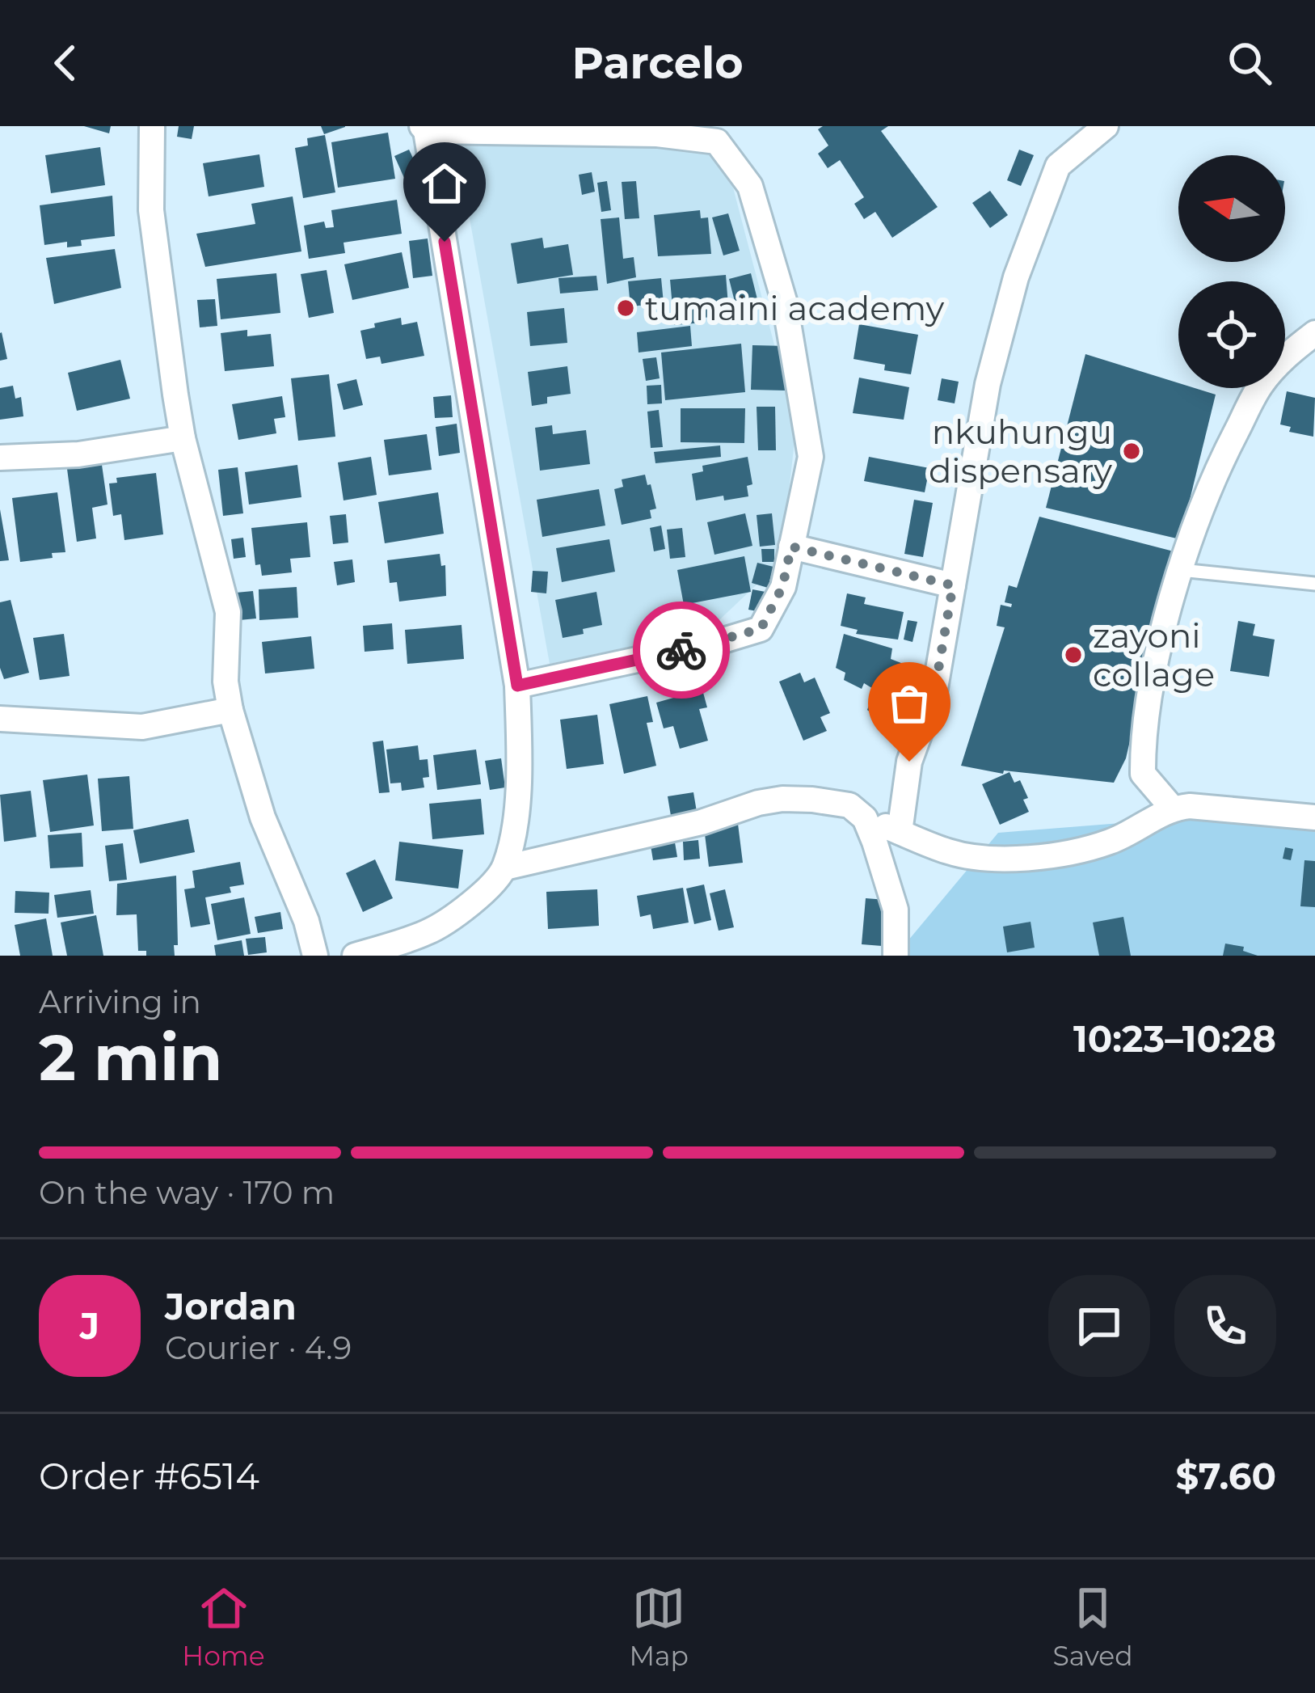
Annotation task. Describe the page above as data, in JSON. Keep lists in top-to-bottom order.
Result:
{
  "places": ["tumaini academy", "nkuhungu dispensary", "zayoni collage"],
  "north": "left",
  "page": {
    "header": "Parcelo",
    "heading": ["2 min", "Arriving in", "10:23–10:28"],
    "panel": [
      "Jordan",
      "Courier · 4.9",
      "Order #6514",
      "$7.60"
    ],
    "bar": "On the way · 170 m",
    "round": "J",
    "tabs": ["Home", "Map", "Saved"]
  }
}
